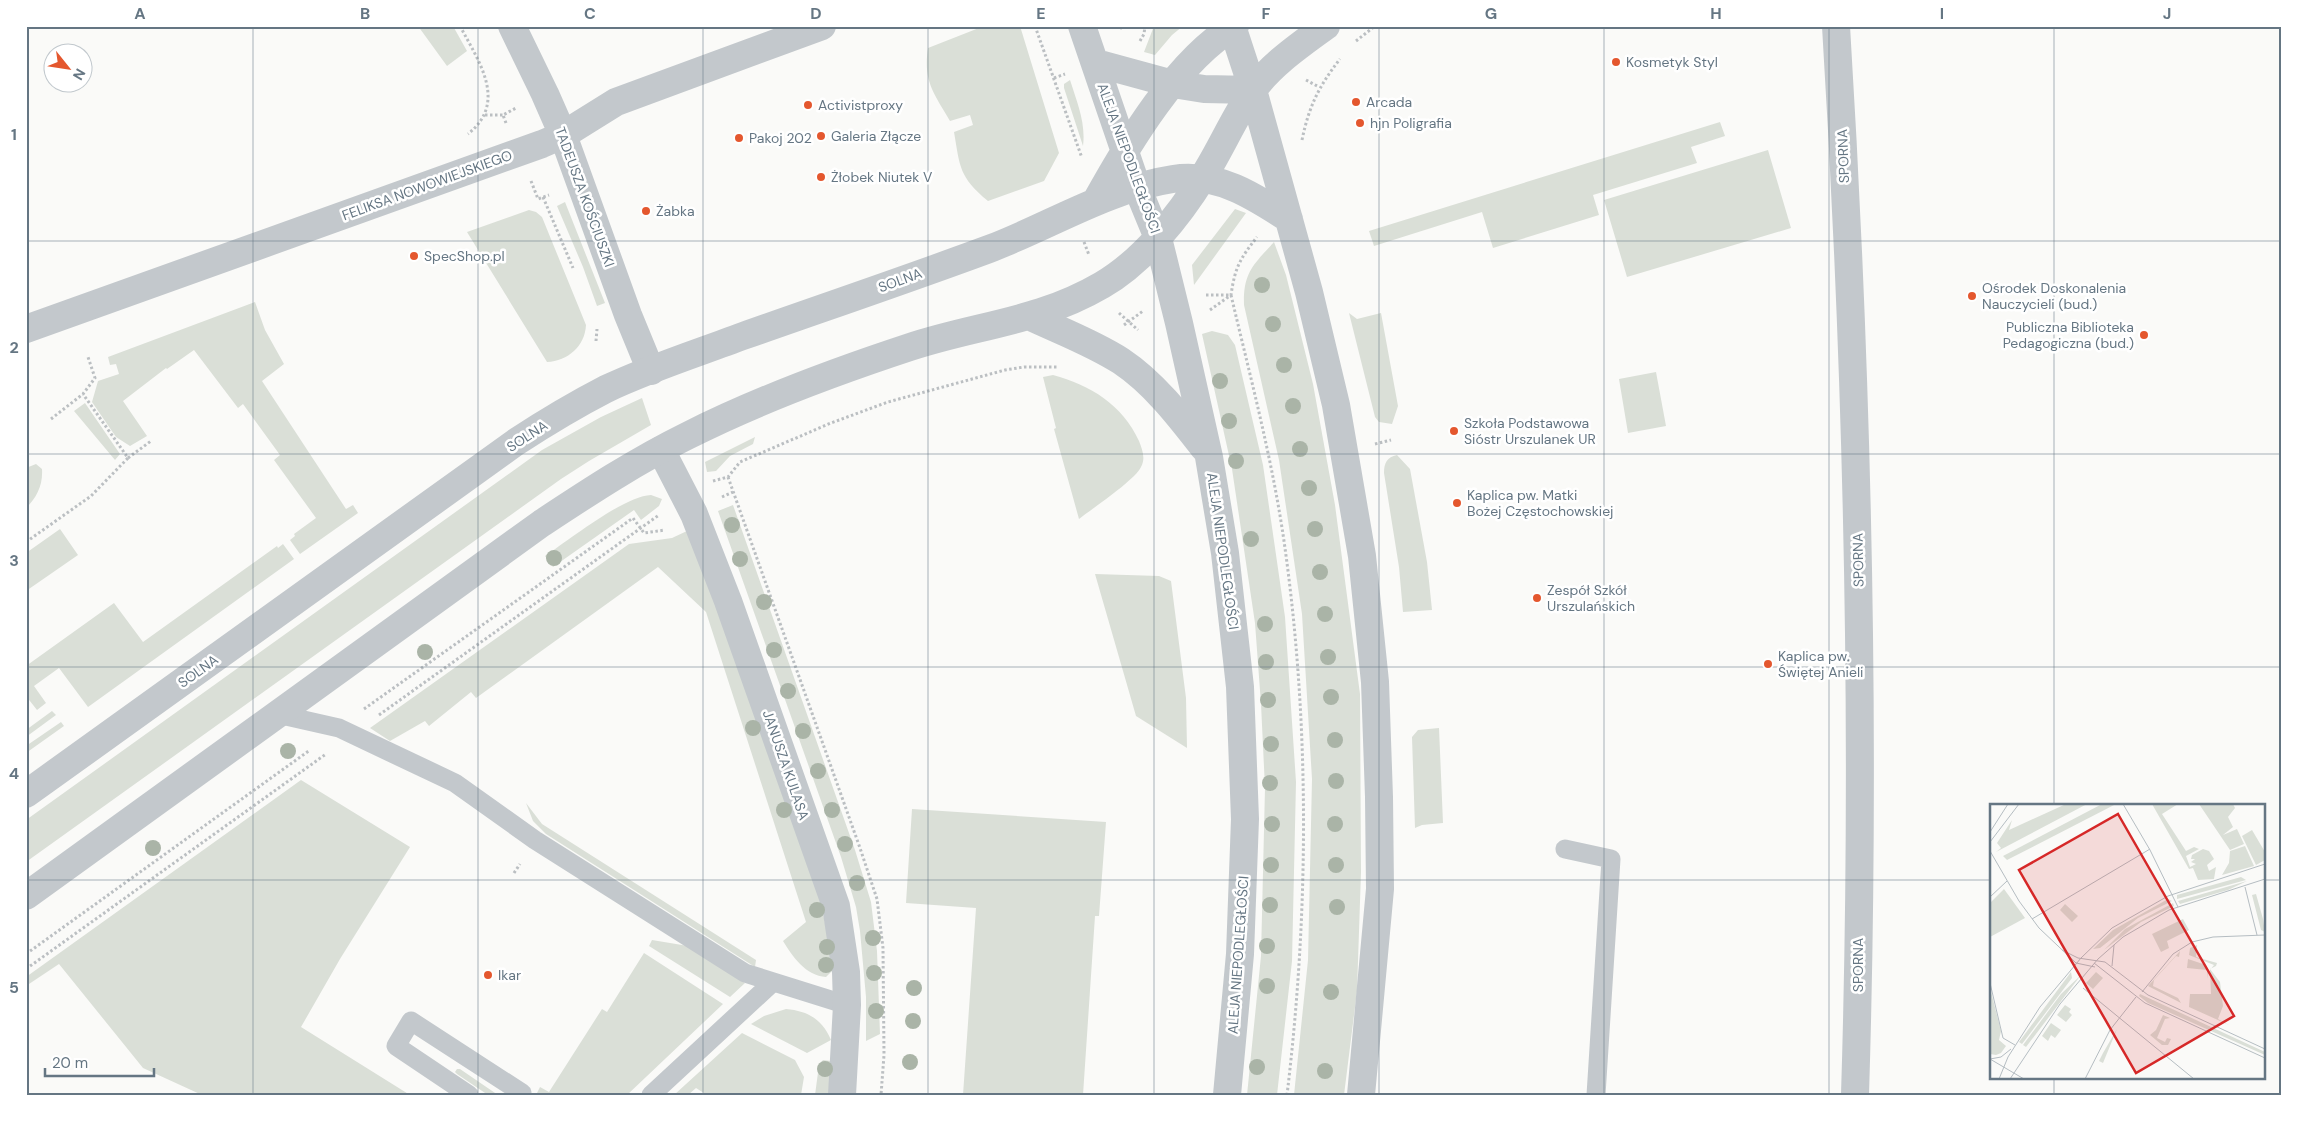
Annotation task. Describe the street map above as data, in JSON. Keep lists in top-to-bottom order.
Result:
{
  "streets": {
    "street": [
      "SPORNA",
      "ALEJA NIEPODLEGŁOŚCI",
      "FELIKSA NOWOWIEJSKIEGO",
      "TADEUSZA KOŚCIUSZKI",
      "SOLNA",
      "JANUSZA KULASA"
    ]
  },
  "crossings": [
    ["ALEJA NIEPODLEGŁOŚCI", "SOLNA"],
    ["FELIKSA NOWOWIEJSKIEGO", "TADEUSZA KOŚCIUSZKI"],
    ["TADEUSZA KOŚCIUSZKI", "SOLNA"]
  ],
  "places": [
    "Kosmetyk Styl",
    "Arcada",
    "Activistproxy",
    "hjn Poligrafia",
    "Galeria Złącze",
    "Pakoj 202",
    "Żłobek Niutek V",
    "Żabka",
    "SpecShop.pl",
    "Ośrodek Doskonalenia Nauczycieli (bud.)",
    "Publiczna Biblioteka Pedagogiczna (bud.)",
    "Szkoła Podstawowa Sióstr Urszulanek UR",
    "Kaplica pw. Matki Bożej Częstochowskiej",
    "Zespół Szkół Urszulańskich",
    "Kaplica pw. Świętej Anieli",
    "Ikar"
  ],
  "scale_bar": "20 m",
  "north": "bottom right",
  "grid": {
    "columns": [
      "A",
      "B",
      "C",
      "D",
      "E",
      "F",
      "G",
      "H",
      "I",
      "J"
    ],
    "rows": [
      "1",
      "2",
      "3",
      "4",
      "5"
    ]
  }
}
